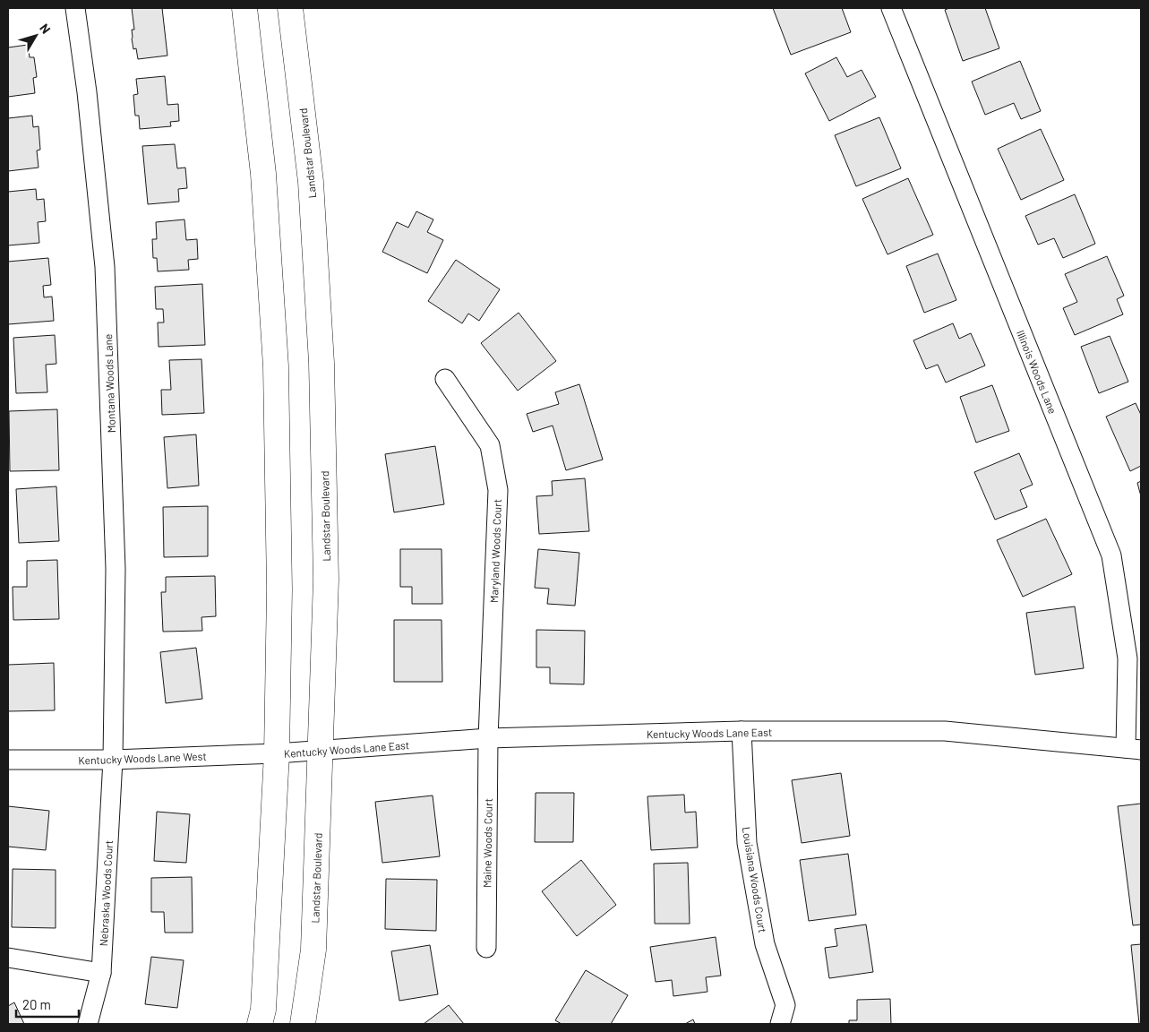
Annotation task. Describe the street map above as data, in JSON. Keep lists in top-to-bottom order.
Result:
{
  "streets": {
    "street": [
      "Landstar Boulevard",
      "Illinois Woods Lane",
      "Montana Woods Lane",
      "Maryland Woods Court",
      "Kentucky Woods Lane East",
      "Kentucky Woods Lane West",
      "Maine Woods Court",
      "Louisiana Woods Court",
      "Nebraska Woods Court"
    ]
  },
  "crossings": [
    ["Landstar Boulevard", "Kentucky Woods Lane East"],
    ["Illinois Woods Lane", "Kentucky Woods Lane East"],
    ["Montana Woods Lane", "Kentucky Woods Lane West"],
    ["Montana Woods Lane", "Nebraska Woods Court"],
    ["Maryland Woods Court", "Kentucky Woods Lane East"],
    ["Maryland Woods Court", "Maine Woods Court"],
    ["Kentucky Woods Lane East", "Kentucky Woods Lane West"],
    ["Kentucky Woods Lane East", "Maine Woods Court"],
    ["Kentucky Woods Lane East", "Louisiana Woods Court"],
    ["Kentucky Woods Lane West", "Nebraska Woods Court"]
  ],
  "scale_bar": "20 m",
  "north": "top right"
}
